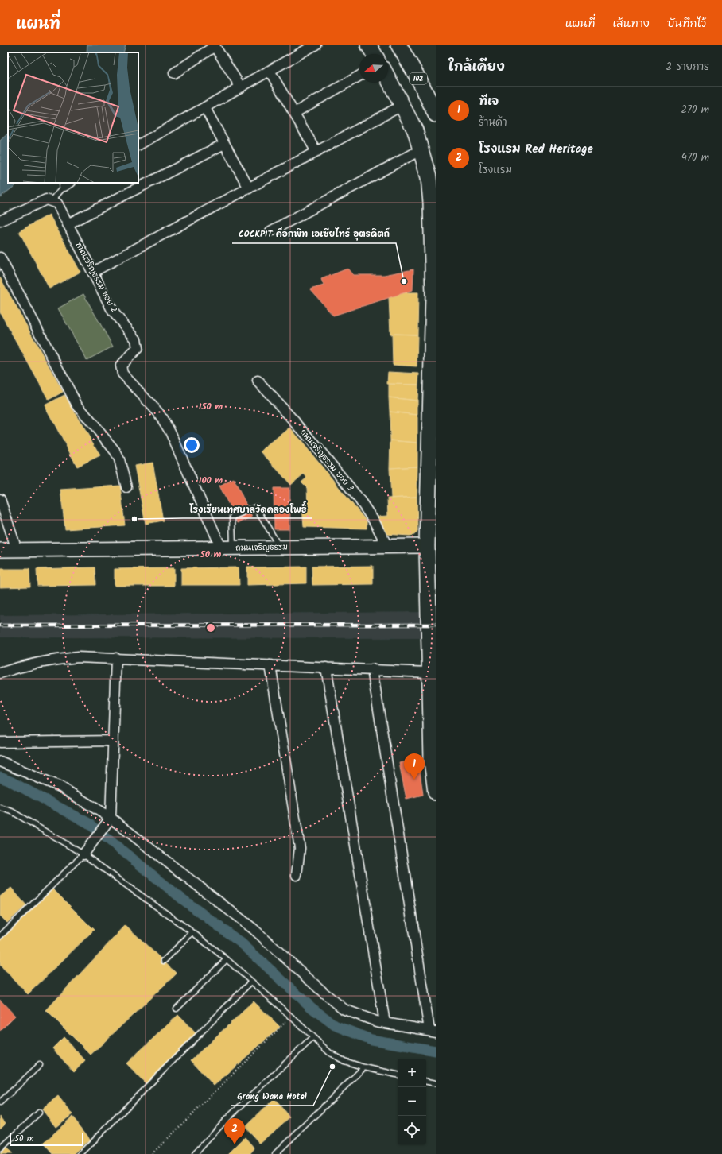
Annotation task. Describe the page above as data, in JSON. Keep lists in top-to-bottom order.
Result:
{
  "streets": {
    "main road": ["102"],
    "street": ["ถนนเจริญธรรม ซอย 2", "ถนนเจริญธรรม ซอย 3", "ถนนเจริญธรรม"]
  },
  "crossings": [
    ["ถนนเจริญธรรม ซอย 2", "ถนนเจริญธรรม"],
    ["ถนนเจริญธรรม ซอย 3", "ถนนเจริญธรรม"]
  ],
  "places": ["COCKPIT ค็อกพิท เอเซียไทร์ อุตรดิตถ์", "โรงเรียนเทศบาลวัดคลองโพธิ์", "Grang Wana Hotel"],
  "scale_bar": "50 m",
  "north": "left",
  "page": {
    "header": "แผนที่",
    "nav": ["แผนที่", "เส้นทาง", "บันทึกไว้"],
    "heading": ["ใกล้เคียง", "2 รายการ"],
    "list": [
      {
        "mark": "1",
        "name": "ทีเจ",
        "note": "ร้านค้า",
        "value": "270 m"
      },
      {
        "mark": "2",
        "name": "โรงแรม Red Heritage",
        "note": "โรงแรม",
        "value": "470 m"
      }
    ],
    "pins": ["1", "2"],
    "map_buttons": ["+", "−"],
    "scale": "50 m"
  },
  "rings": ["150 m", "100 m", "50 m"]
}
